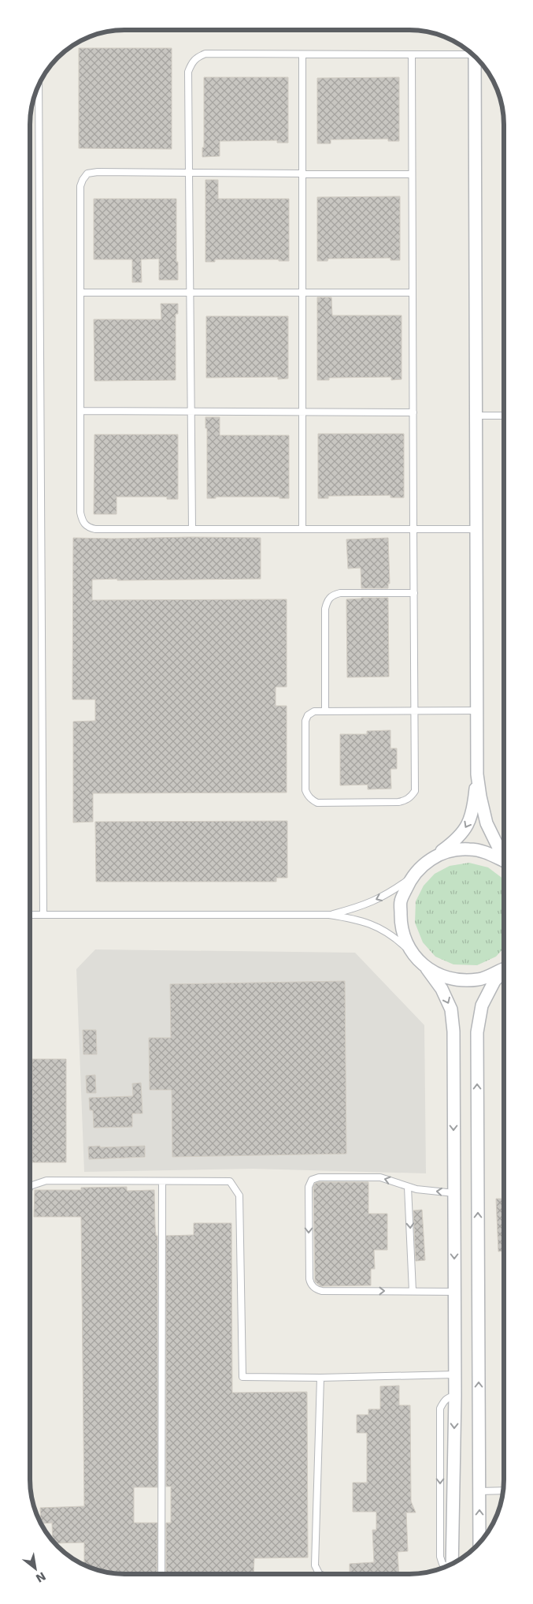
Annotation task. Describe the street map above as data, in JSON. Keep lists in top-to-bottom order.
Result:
{
  "north": "bottom right"
}
